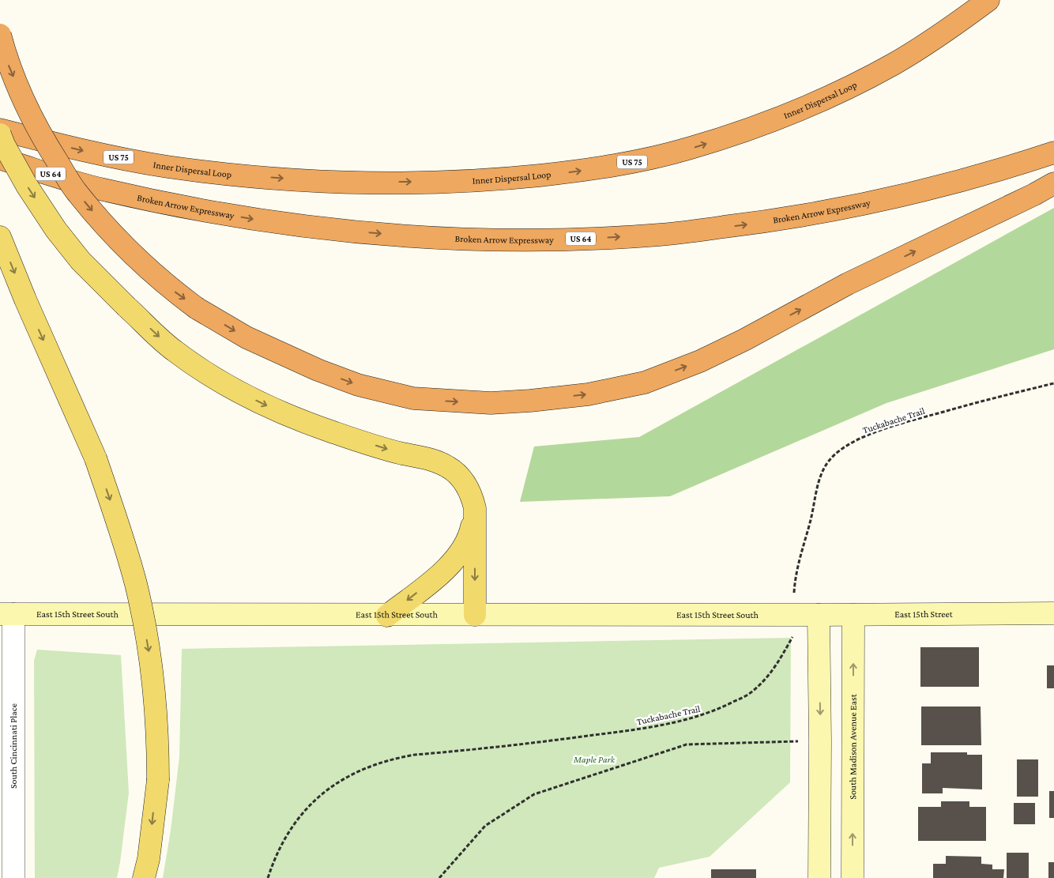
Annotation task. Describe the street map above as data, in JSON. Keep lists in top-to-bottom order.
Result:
{
  "streets": {
    "highway": [
      "Inner Dispersal Loop",
      "US 75",
      "US 64",
      "Broken Arrow Expressway"
    ],
    "main road": ["East 15th Street", "East 15th Street South", "South Madison Avenue East"],
    "street": ["South Cincinnati Place"],
    "path": ["Tuckabache Trail"]
  },
  "crossings": [
    ["Tuckabache Trail", "East 15th Street"],
    ["Tuckabache Trail", "East 15th Street South"],
    ["East 15th Street", "East 15th Street South"],
    ["East 15th Street", "South Madison Avenue East"],
    ["East 15th Street South", "South Cincinnati Place"]
  ],
  "one_way": ["Inner Dispersal Loop", "Broken Arrow Expressway"],
  "parks": ["Maple Park"]
}
